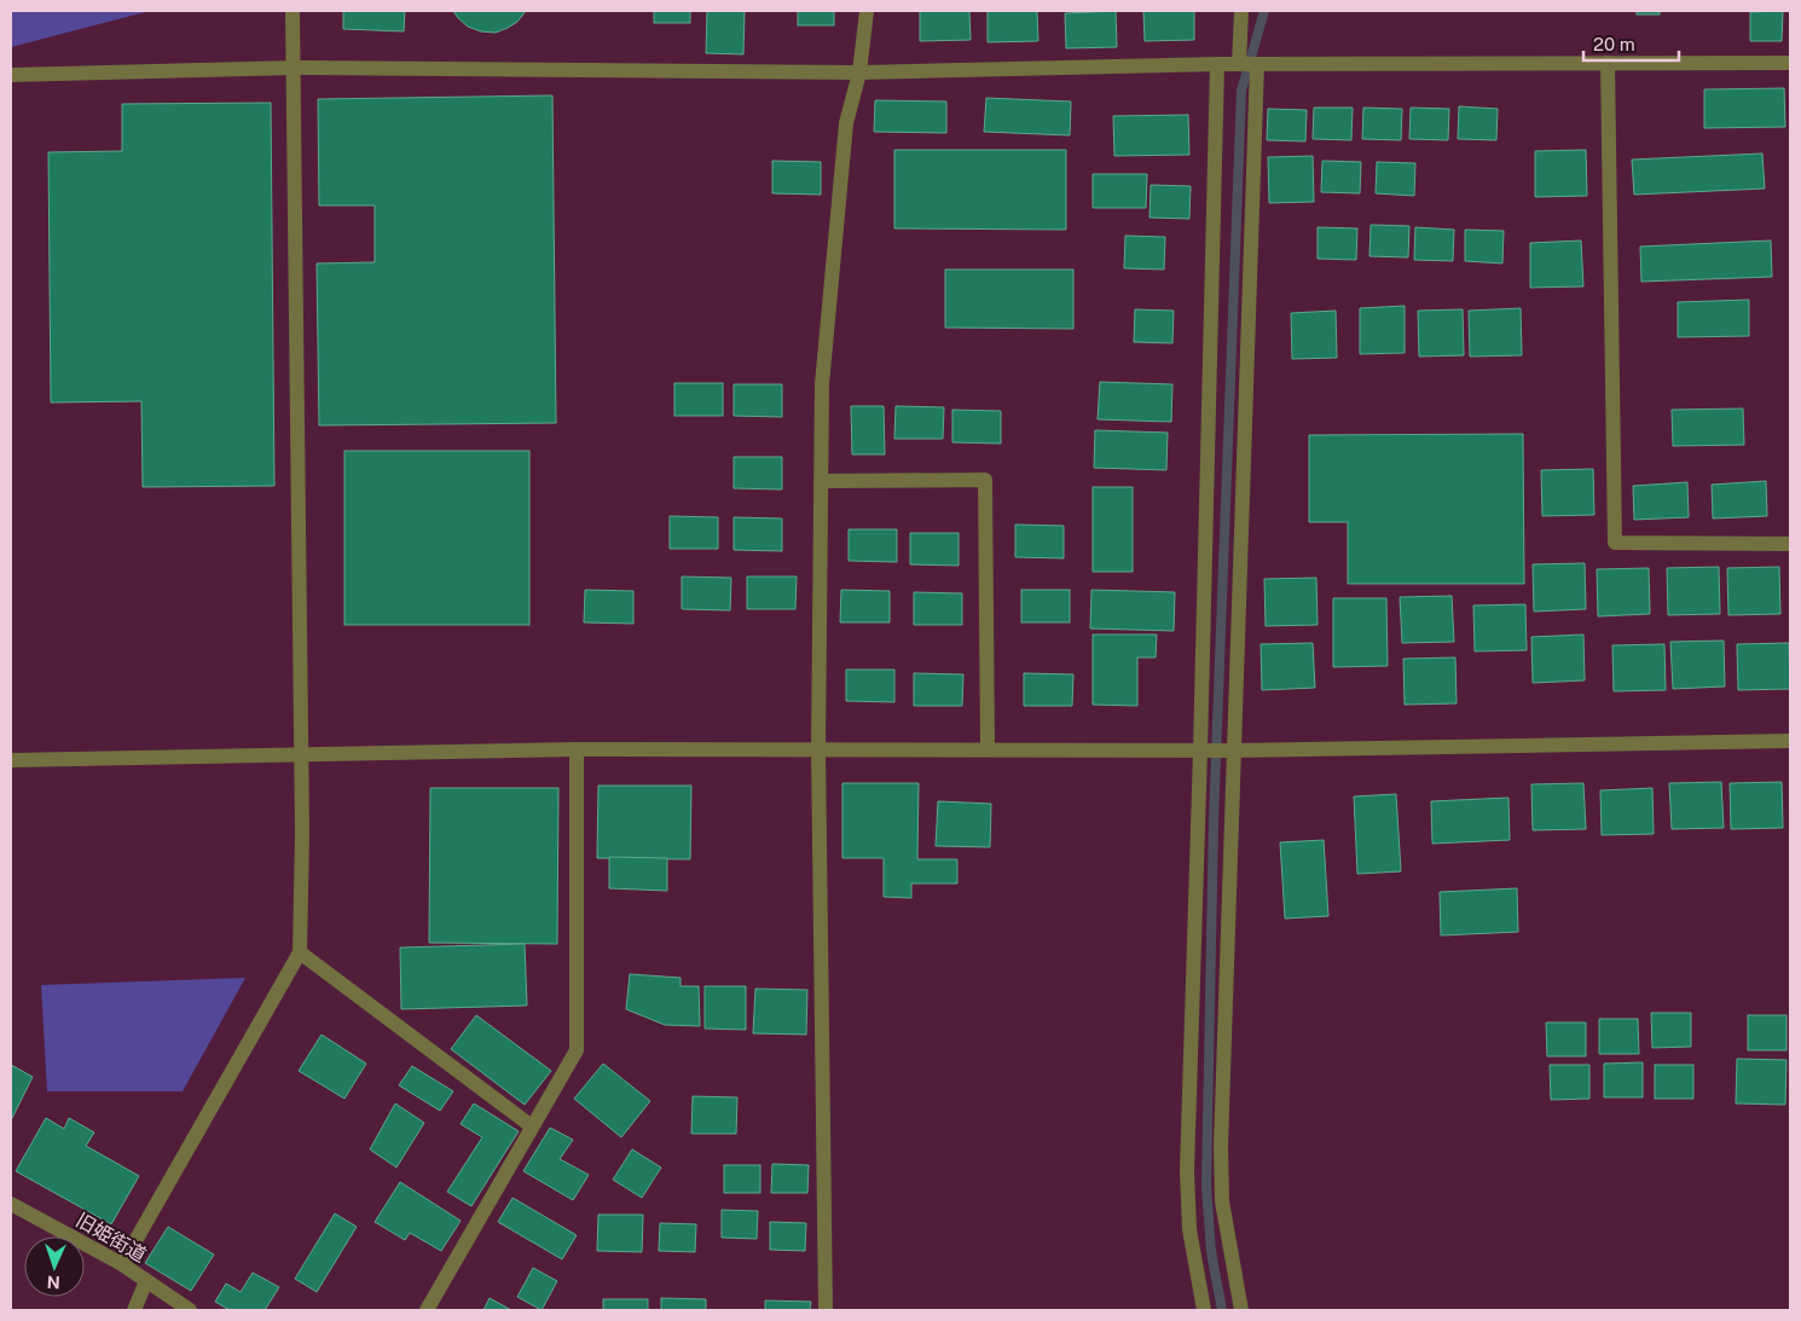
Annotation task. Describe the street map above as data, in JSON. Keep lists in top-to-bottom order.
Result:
{
  "streets": {
    "street": ["旧姫街道"]
  },
  "scale_bar": "20 m",
  "north": "bottom"
}
